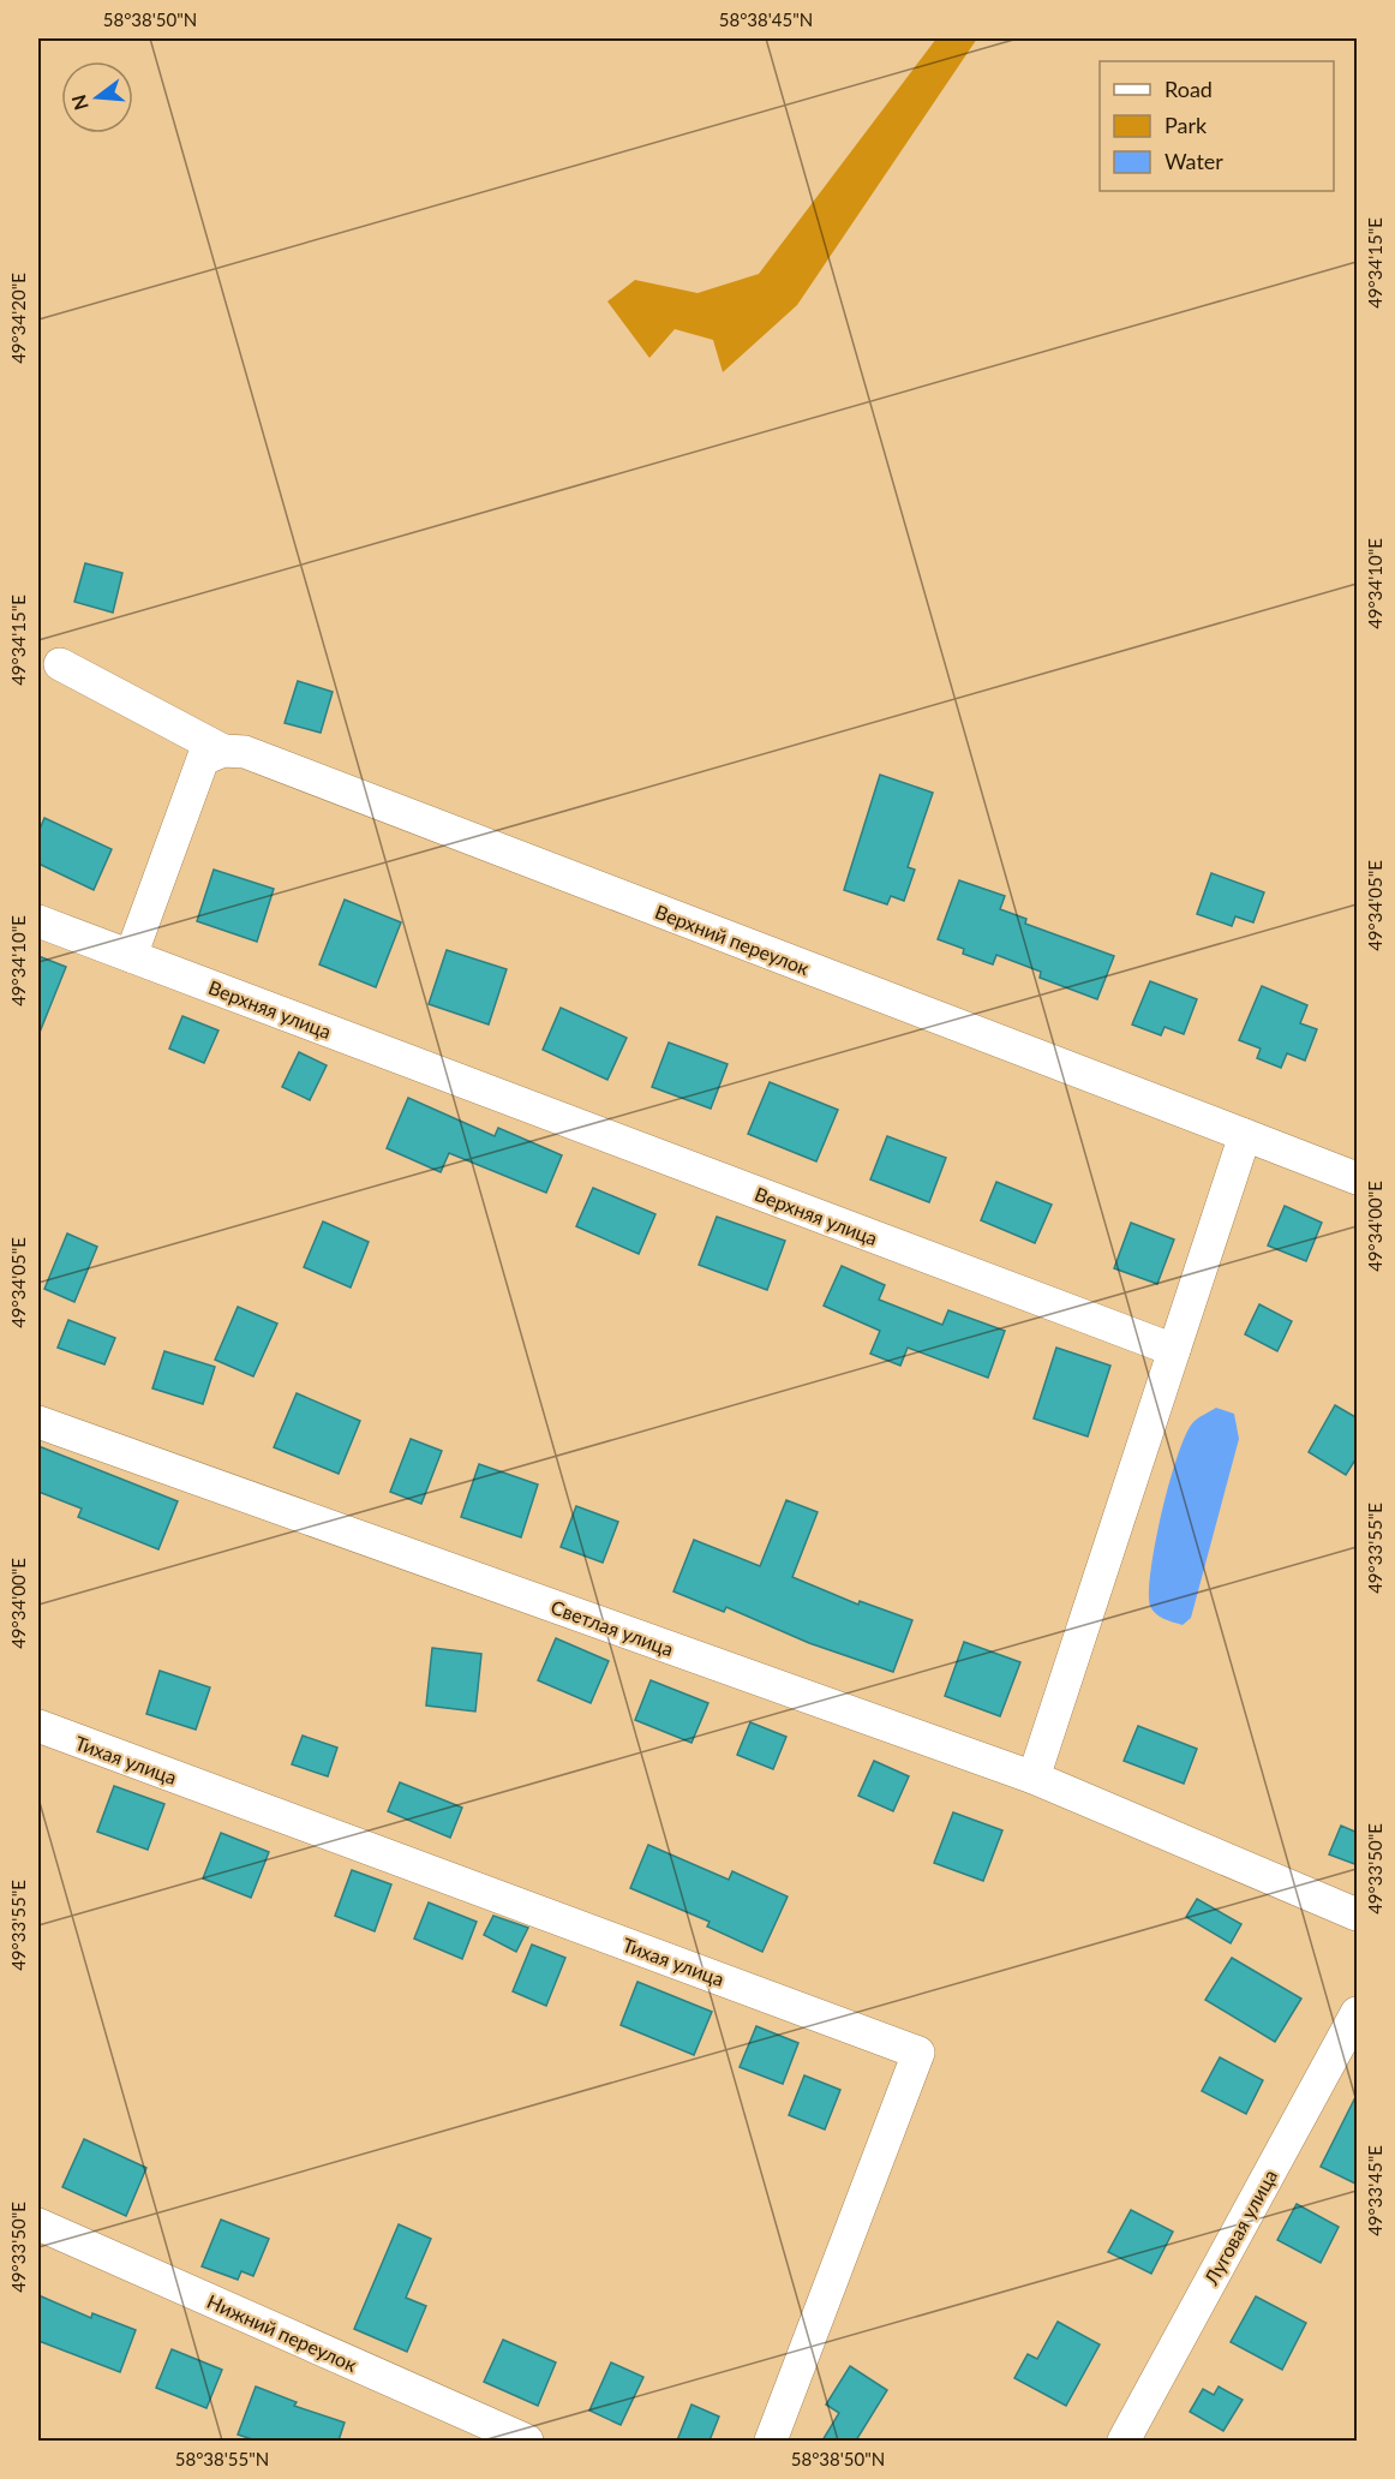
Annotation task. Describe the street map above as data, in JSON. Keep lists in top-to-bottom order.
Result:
{
  "streets": {
    "street": [
      "Верхний переулок",
      "Верхняя улица",
      "Светлая улица",
      "Тихая улица",
      "Луговая улица",
      "Нижний переулок"
    ]
  },
  "legend": ["Road", "Park", "Water"],
  "north": "left",
  "coordinates": [
    "58°38'50\"N",
    "58°38'45\"N",
    "49°34'15\"E",
    "49°34'20\"E",
    "49°34'10\"E",
    "49°34'05\"E",
    "49°34'00\"E",
    "49°33'55\"E",
    "49°33'50\"E",
    "49°33'45\"E",
    "58°38'55\"N"
  ]
}
